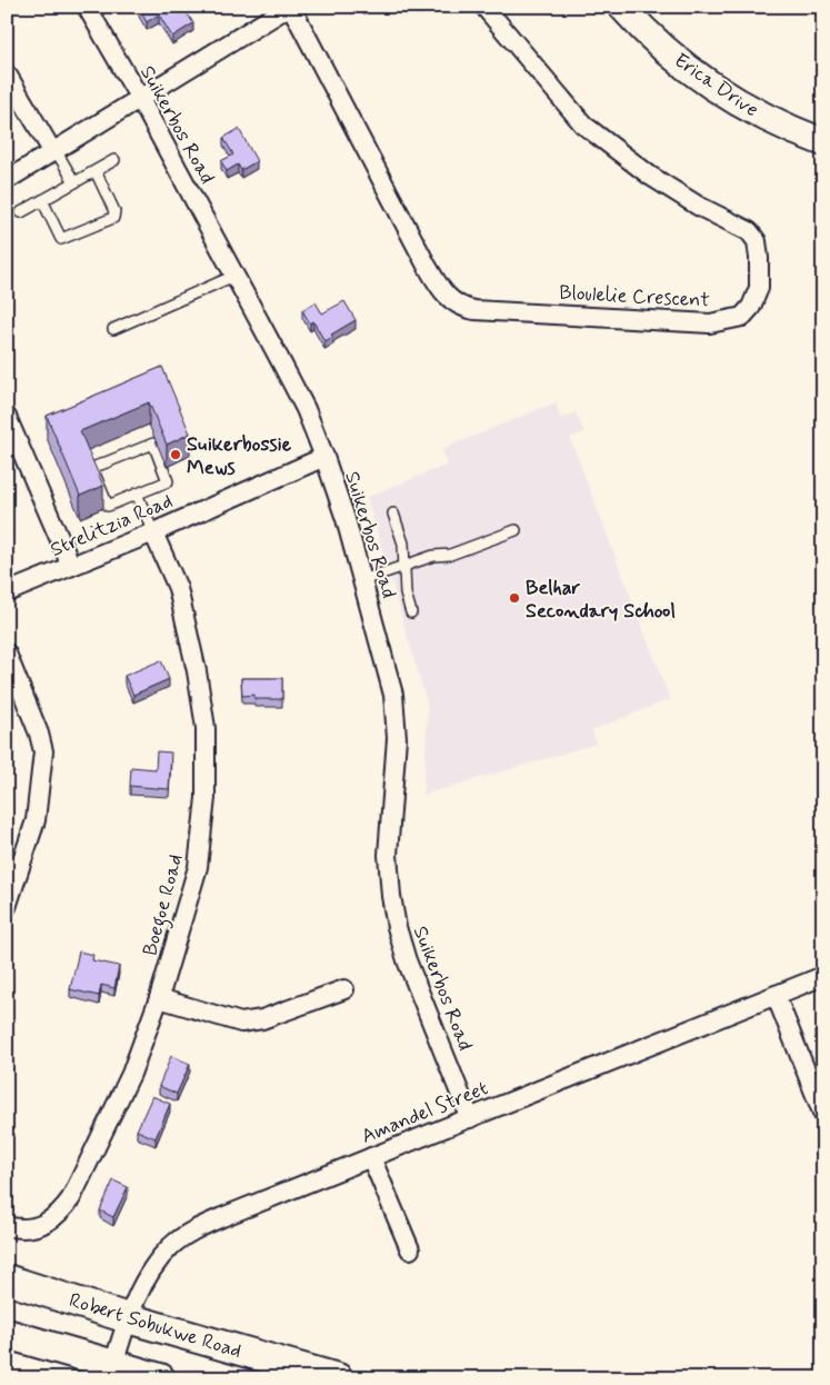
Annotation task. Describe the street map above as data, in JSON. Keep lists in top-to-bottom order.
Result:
{
  "streets": {
    "main road": ["Erica Drive", "Robert Sobukwe Road"],
    "street": [
      "Suikerbos Road",
      "Bloulelie Crescent",
      "Strelitzia Road",
      "Boegoe Road",
      "Amandel Street"
    ]
  },
  "crossings": [
    ["Suikerbos Road", "Bloulelie Crescent"],
    ["Suikerbos Road", "Strelitzia Road"],
    ["Suikerbos Road", "Amandel Street"],
    ["Strelitzia Road", "Boegoe Road"],
    ["Amandel Street", "Robert Sobukwe Road"]
  ],
  "places": ["Suikerbossie Mews", "Belhar Secondary School"]
}
